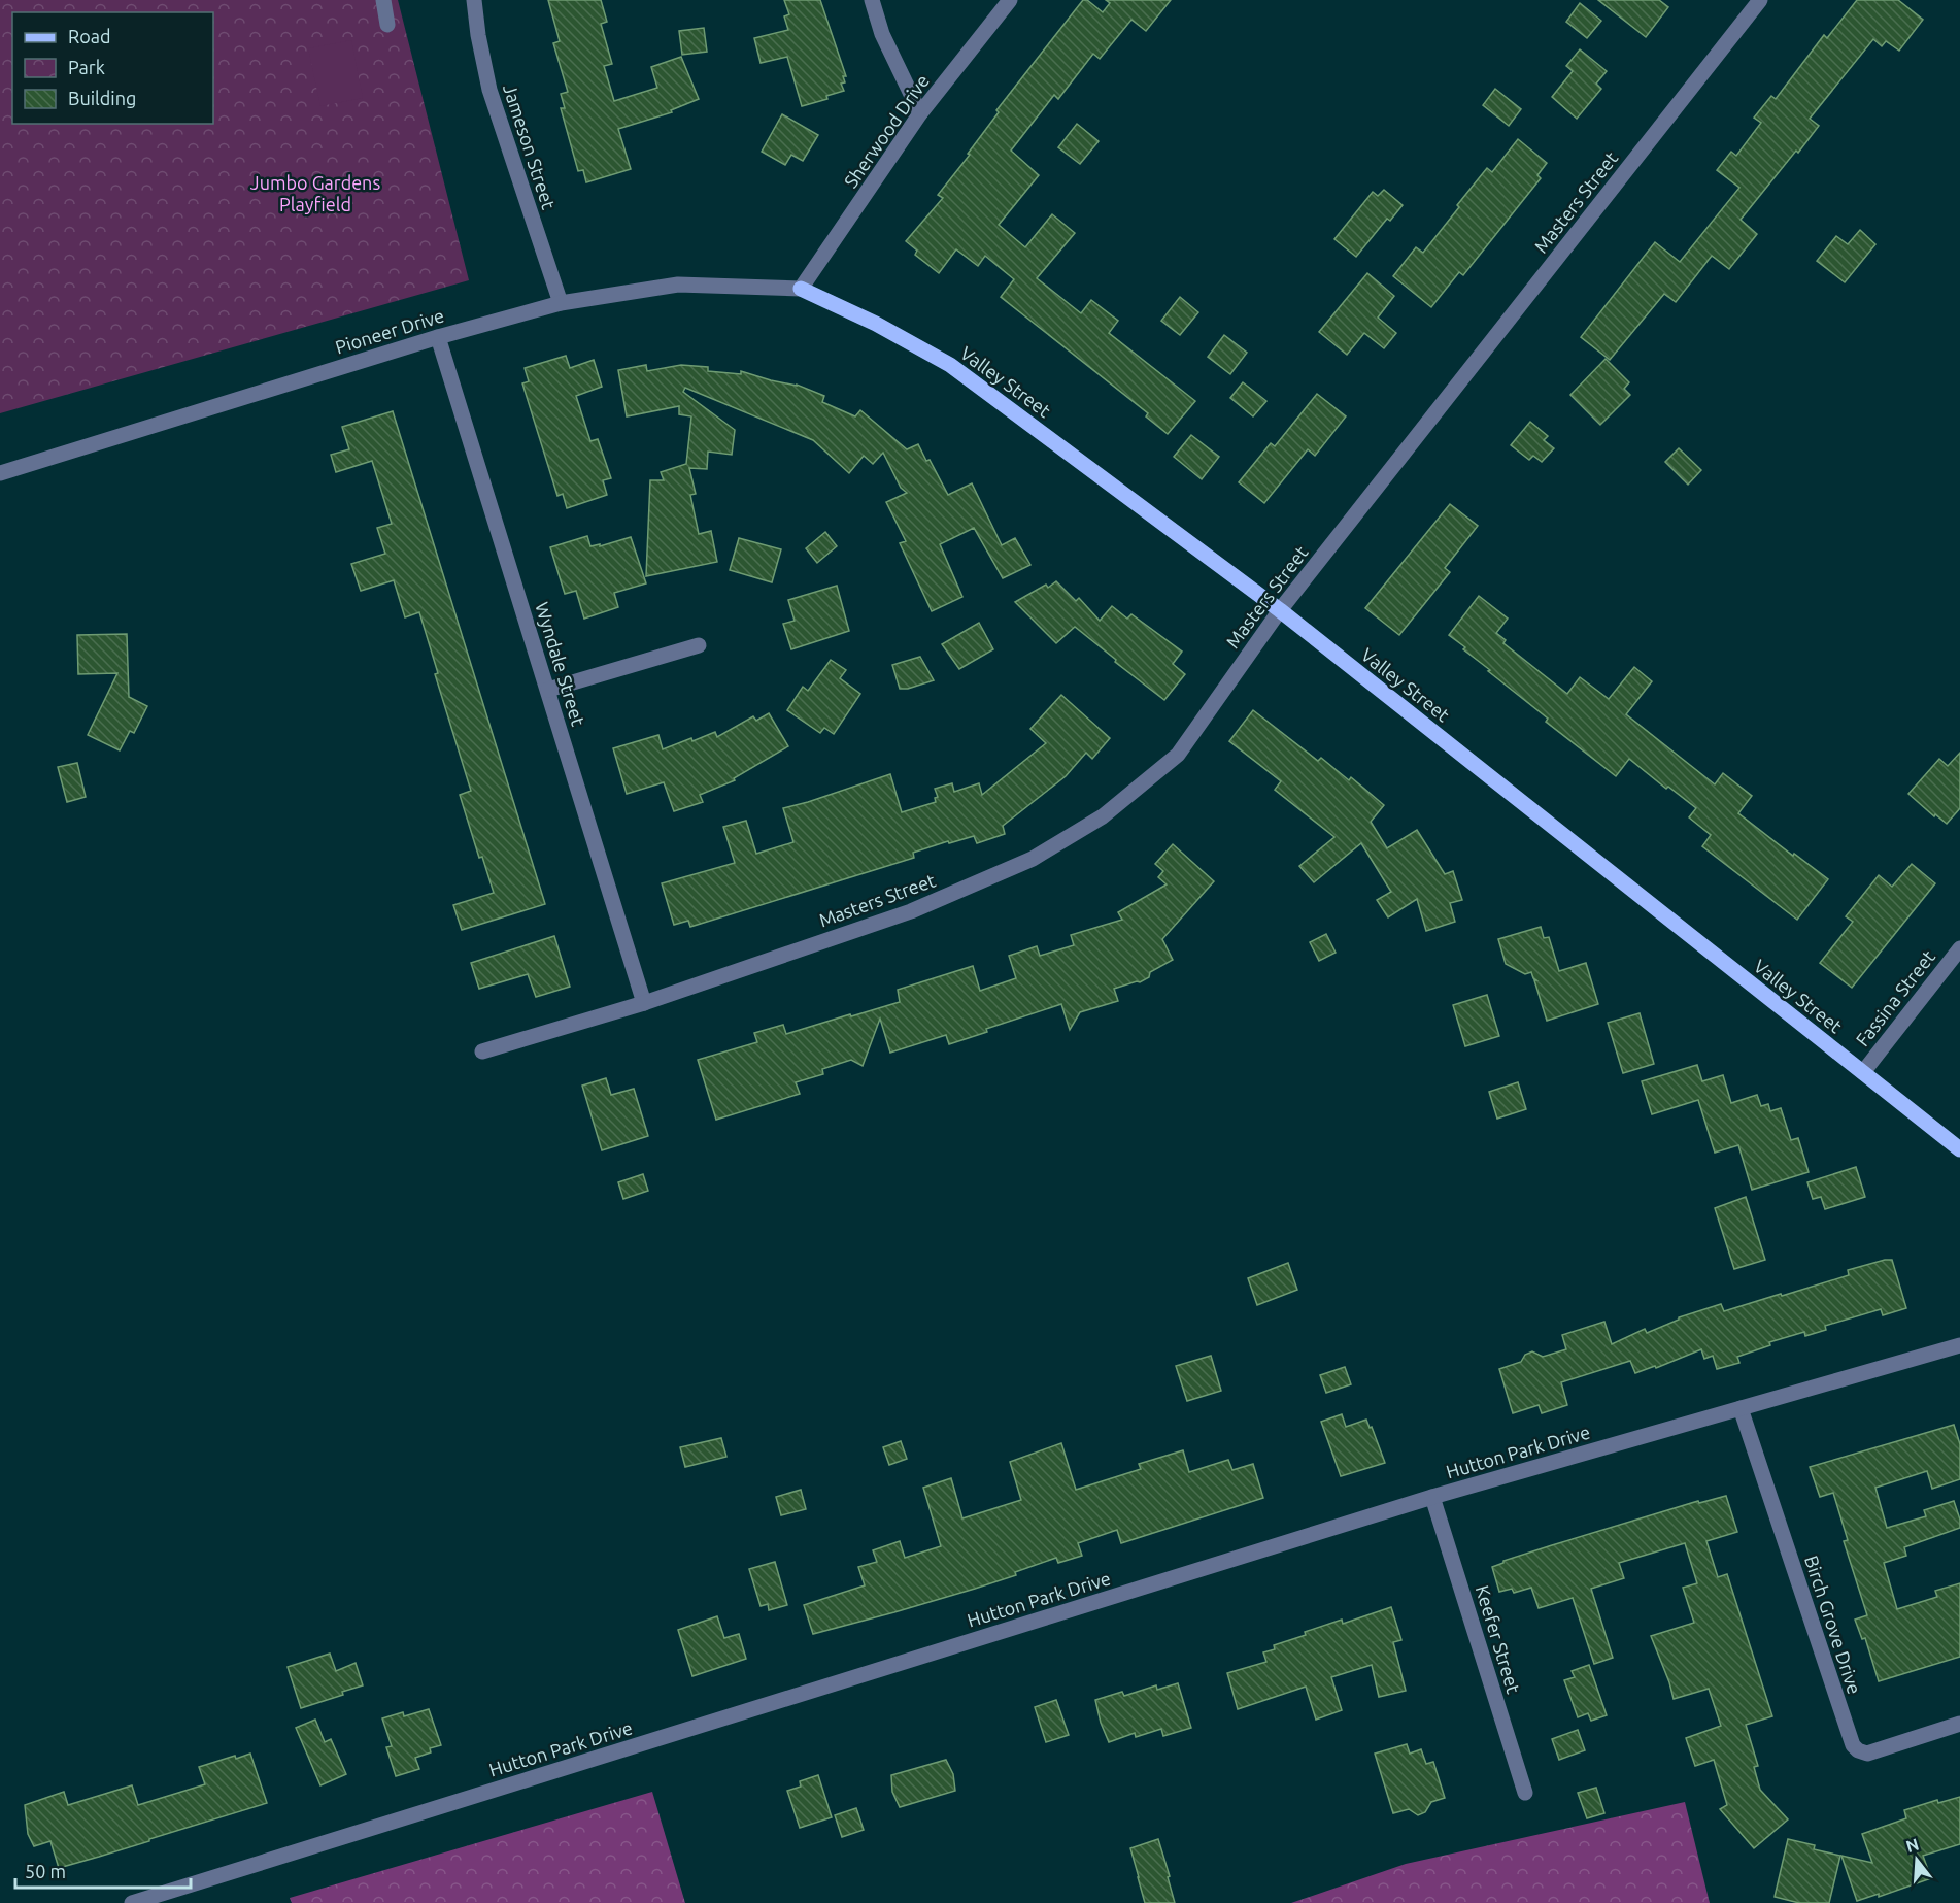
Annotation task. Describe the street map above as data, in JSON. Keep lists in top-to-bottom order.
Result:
{
  "streets": {
    "main road": ["Valley Street"],
    "street": [
      "Sherwood Drive",
      "Jameson Street",
      "Masters Street",
      "Pioneer Drive",
      "Wyndale Street",
      "Fassina Street",
      "Hutton Park Drive",
      "Birch Grove Drive",
      "Keefer Street"
    ]
  },
  "crossings": [
    ["Sherwood Drive", "Pioneer Drive"],
    ["Sherwood Drive", "Valley Street"],
    ["Jameson Street", "Pioneer Drive"],
    ["Masters Street", "Valley Street"],
    ["Masters Street", "Wyndale Street"],
    ["Pioneer Drive", "Valley Street"],
    ["Pioneer Drive", "Wyndale Street"],
    ["Valley Street", "Fassina Street"],
    ["Hutton Park Drive", "Birch Grove Drive"],
    ["Hutton Park Drive", "Keefer Street"]
  ],
  "parks": ["Jumbo Gardens Playfield"],
  "legend": ["Road", "Park", "Building"],
  "scale_bar": "50 m",
  "north": "top"
}
